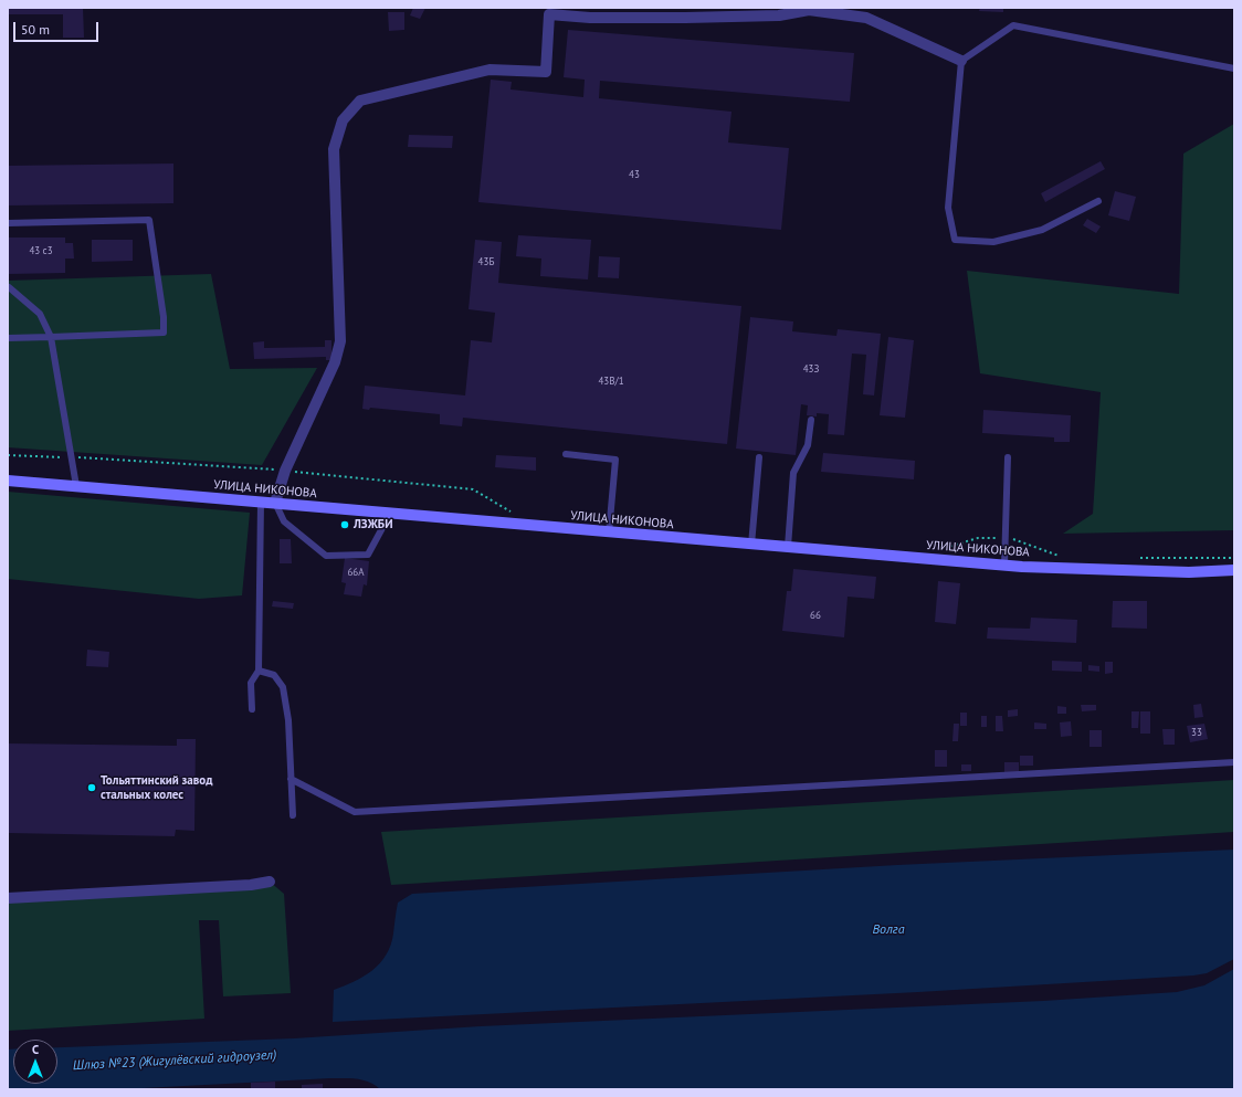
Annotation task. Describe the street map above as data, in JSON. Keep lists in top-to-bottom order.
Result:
{
  "streets": {
    "main road": ["УЛИЦА НИКОНОВА"]
  },
  "water": ["Волга", "Шлюз №23 (Жигулёвский гидроузел)"],
  "places": ["ЛЗЖБИ", "Тольяттинский завод стальных колес"],
  "house_numbers": [
    "43",
    "43 с3",
    "43Б",
    "43З",
    "43В/1",
    "66А",
    "66",
    "33"
  ],
  "scale_bar": "50 m",
  "north": "top"
}
